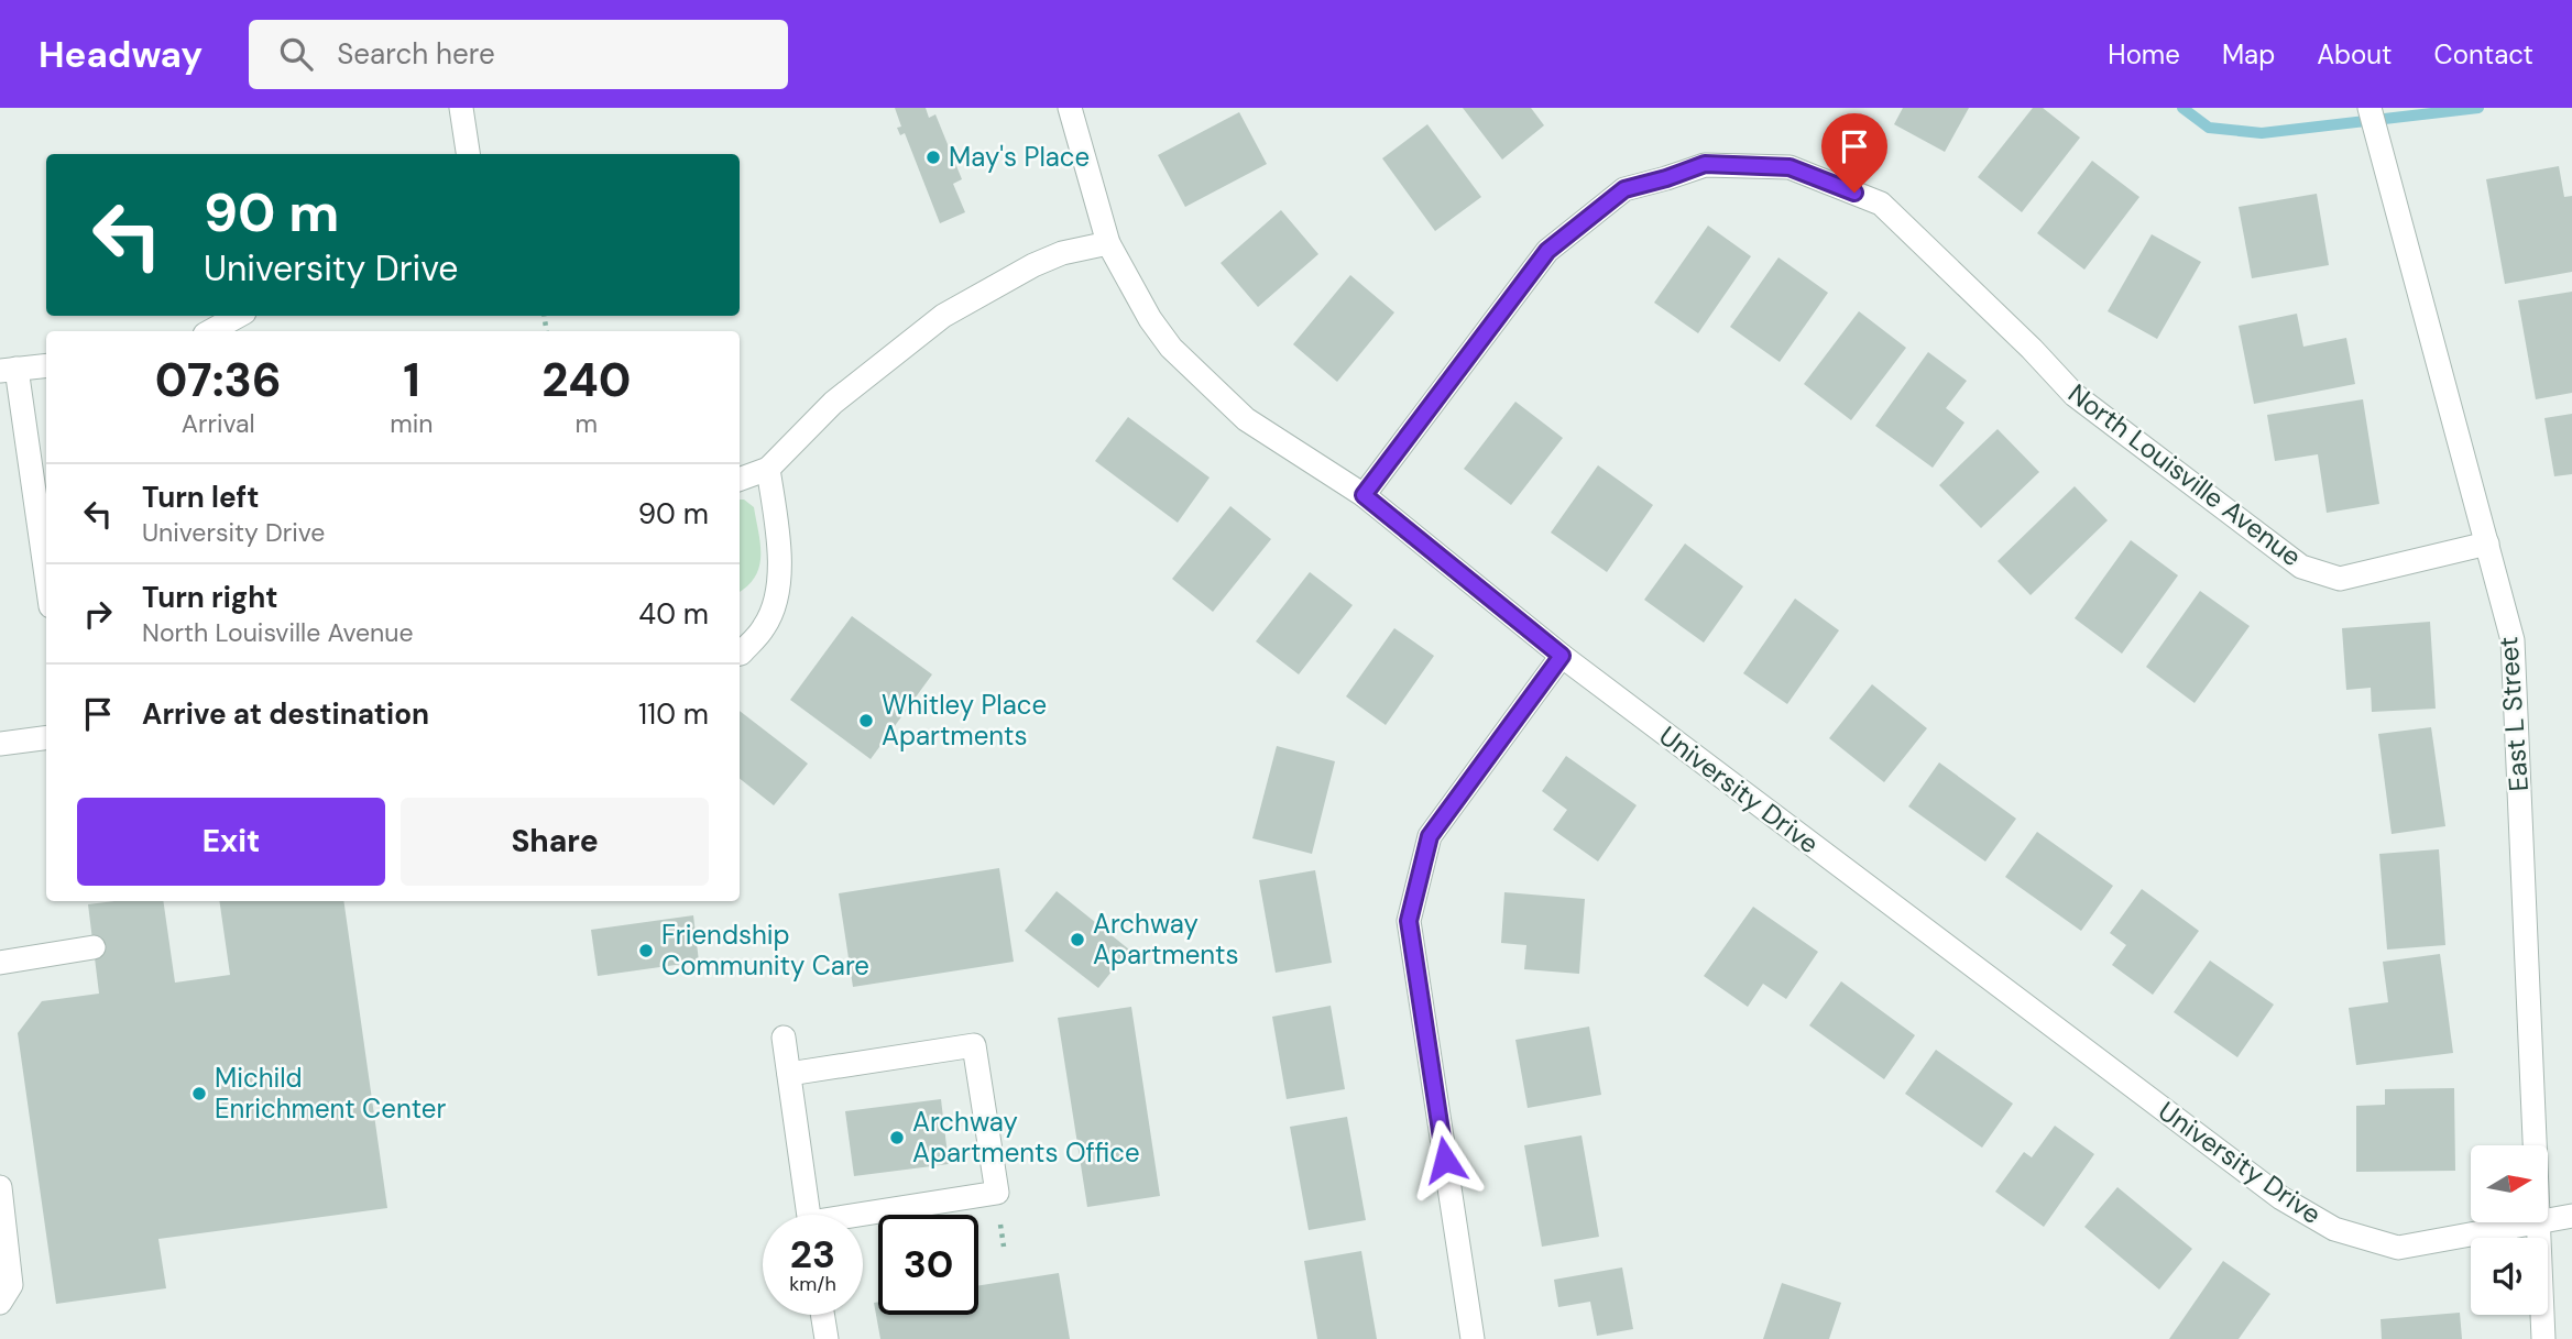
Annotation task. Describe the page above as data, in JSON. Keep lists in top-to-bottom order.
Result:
{
  "streets": {
    "street": ["North Louisville Avenue", "East L Street", "University Drive"]
  },
  "crossings": [
    ["North Louisville Avenue", "East L Street"],
    ["North Louisville Avenue", "University Drive"],
    ["East L Street", "University Drive"]
  ],
  "places": [
    "May's Place",
    "Whitley Place Apartments",
    "Archway Apartments",
    "Friendship Community Care",
    "Michild Enrichment Center",
    "Archway Apartments Office"
  ],
  "north": "right",
  "page": {
    "header": "Headway",
    "search": "Search here",
    "nav": [
      "Home",
      "Map",
      "About",
      "Contact"
    ],
    "turn": ["90 m", "University Drive"],
    "eta": [
      "07:36",
      "Arrival",
      "1",
      "min",
      "240",
      "m"
    ],
    "list": [
      {
        "name": "Turn left",
        "note": "University Drive",
        "value": "90 m"
      },
      {
        "name": "Turn right",
        "note": "North Louisville Avenue",
        "value": "40 m"
      },
      {
        "name": "Arrive at destination",
        "value": "110 m"
      }
    ],
    "buttons": ["Exit", "Share"],
    "speed": "23 km/h",
    "limit": "30"
  }
}
